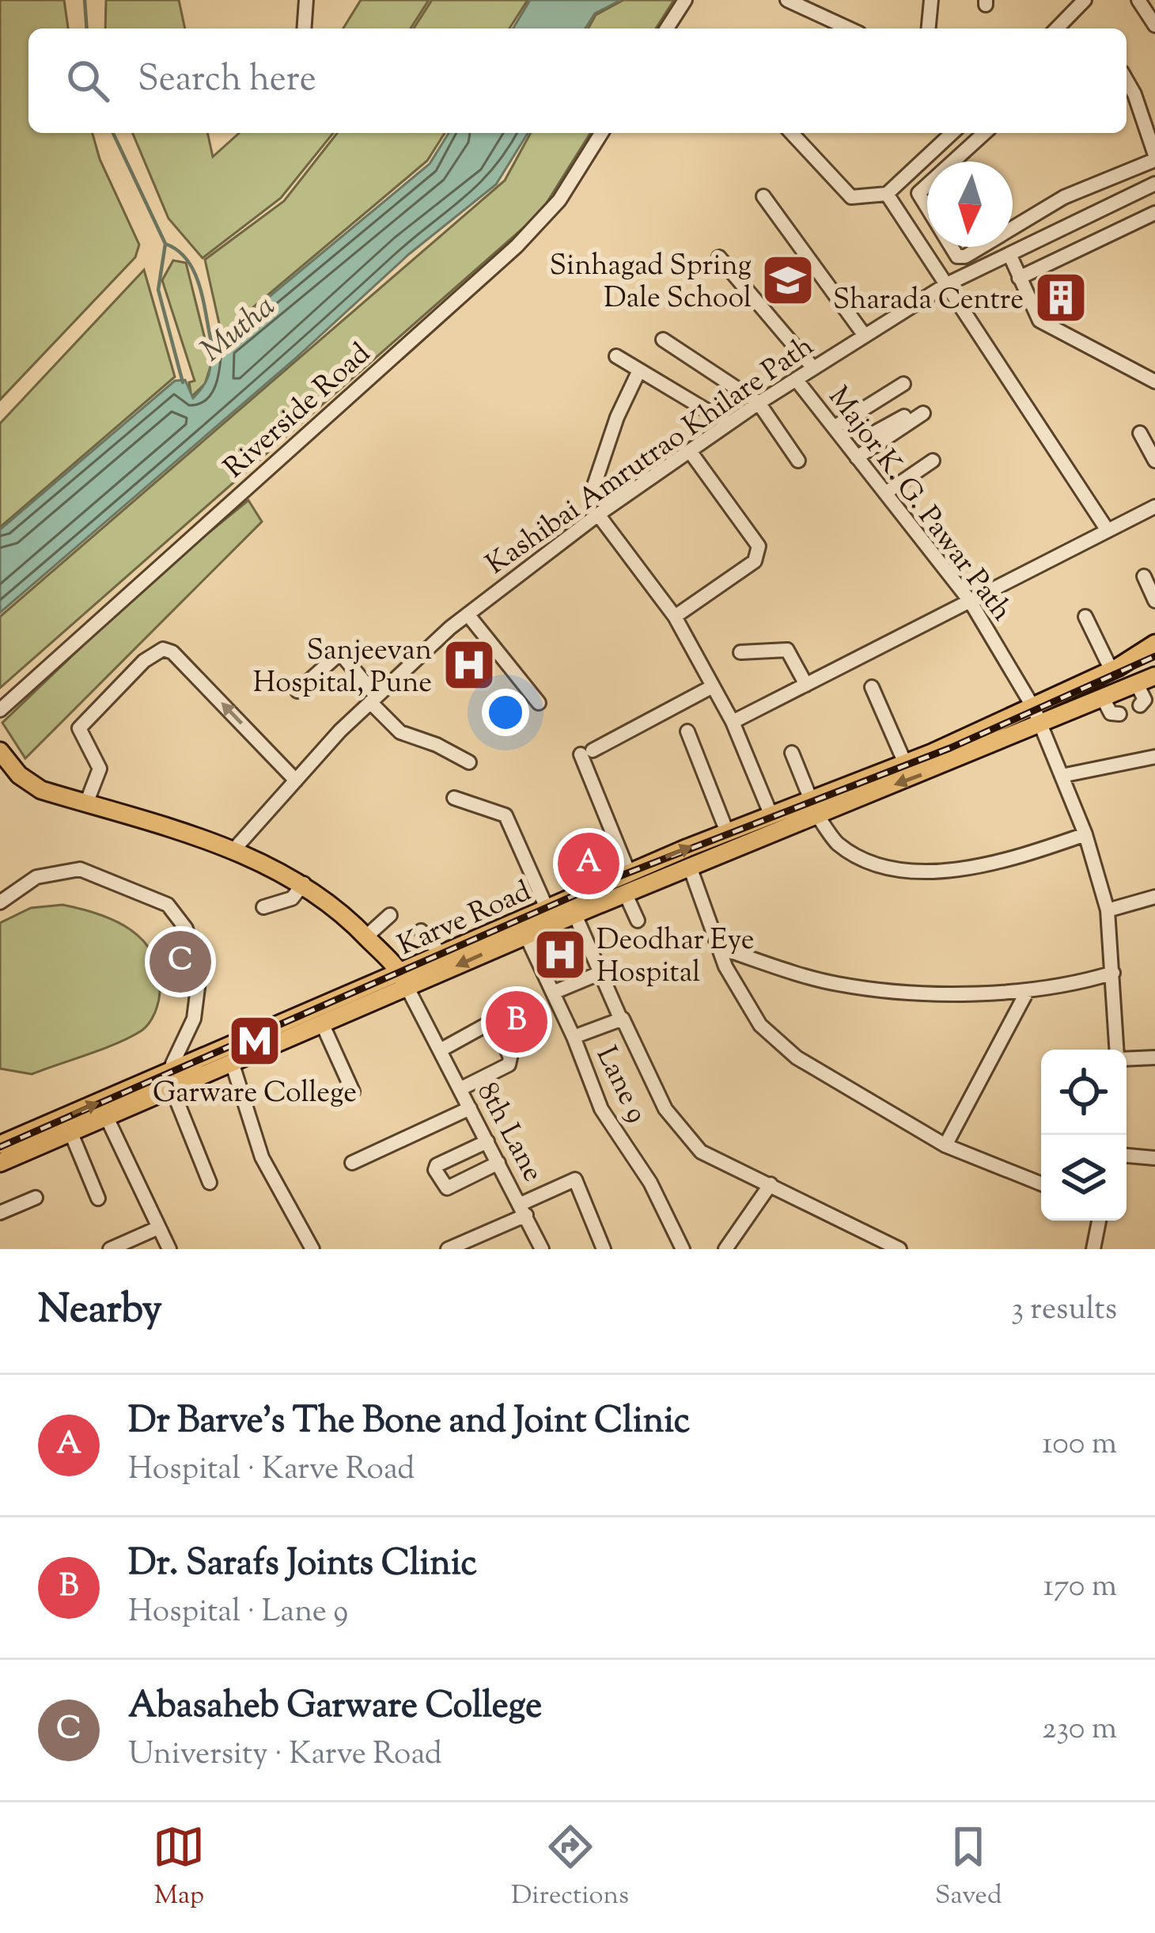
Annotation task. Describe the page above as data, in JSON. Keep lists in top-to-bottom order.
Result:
{
  "streets": {
    "main road": ["Karve Road"],
    "street": [
      "Riverside Road",
      "Kashibai Amrutrao Khilare Path",
      "Major K. G. Pawar Path",
      "Lane 9",
      "8th Lane"
    ]
  },
  "crossings": [
    ["Kashibai Amrutrao Khilare Path", "Major K. G. Pawar Path"],
    ["Major K. G. Pawar Path", "Karve Road"],
    ["Karve Road", "Lane 9"],
    ["Karve Road", "8th Lane"]
  ],
  "water": ["Mutha"],
  "places": {
    "school or university": ["Sinhagad Spring Dale School"],
    "building": ["Sharada Centre"],
    "hospital": ["Sanjeevan Hospital, Pune", "Deodhar Eye Hospital"],
    "metro station": ["Garware College"]
  },
  "north": "bottom",
  "page": {
    "search": "Search here",
    "pins": ["A", "C", "B"],
    "heading": ["Nearby", "3 results"],
    "list": [
      {
        "mark": "A",
        "name": "Dr Barve's The Bone and Joint Clinic",
        "note": "Hospital · Karve Road",
        "value": "100 m"
      },
      {
        "mark": "B",
        "name": "Dr. Sarafs Joints Clinic",
        "note": "Hospital · Lane 9",
        "value": "170 m"
      },
      {
        "mark": "C",
        "name": "Abasaheb Garware College",
        "note": "University · Karve Road",
        "value": "230 m"
      }
    ],
    "nav": ["Map", "Directions", "Saved"]
  }
}
